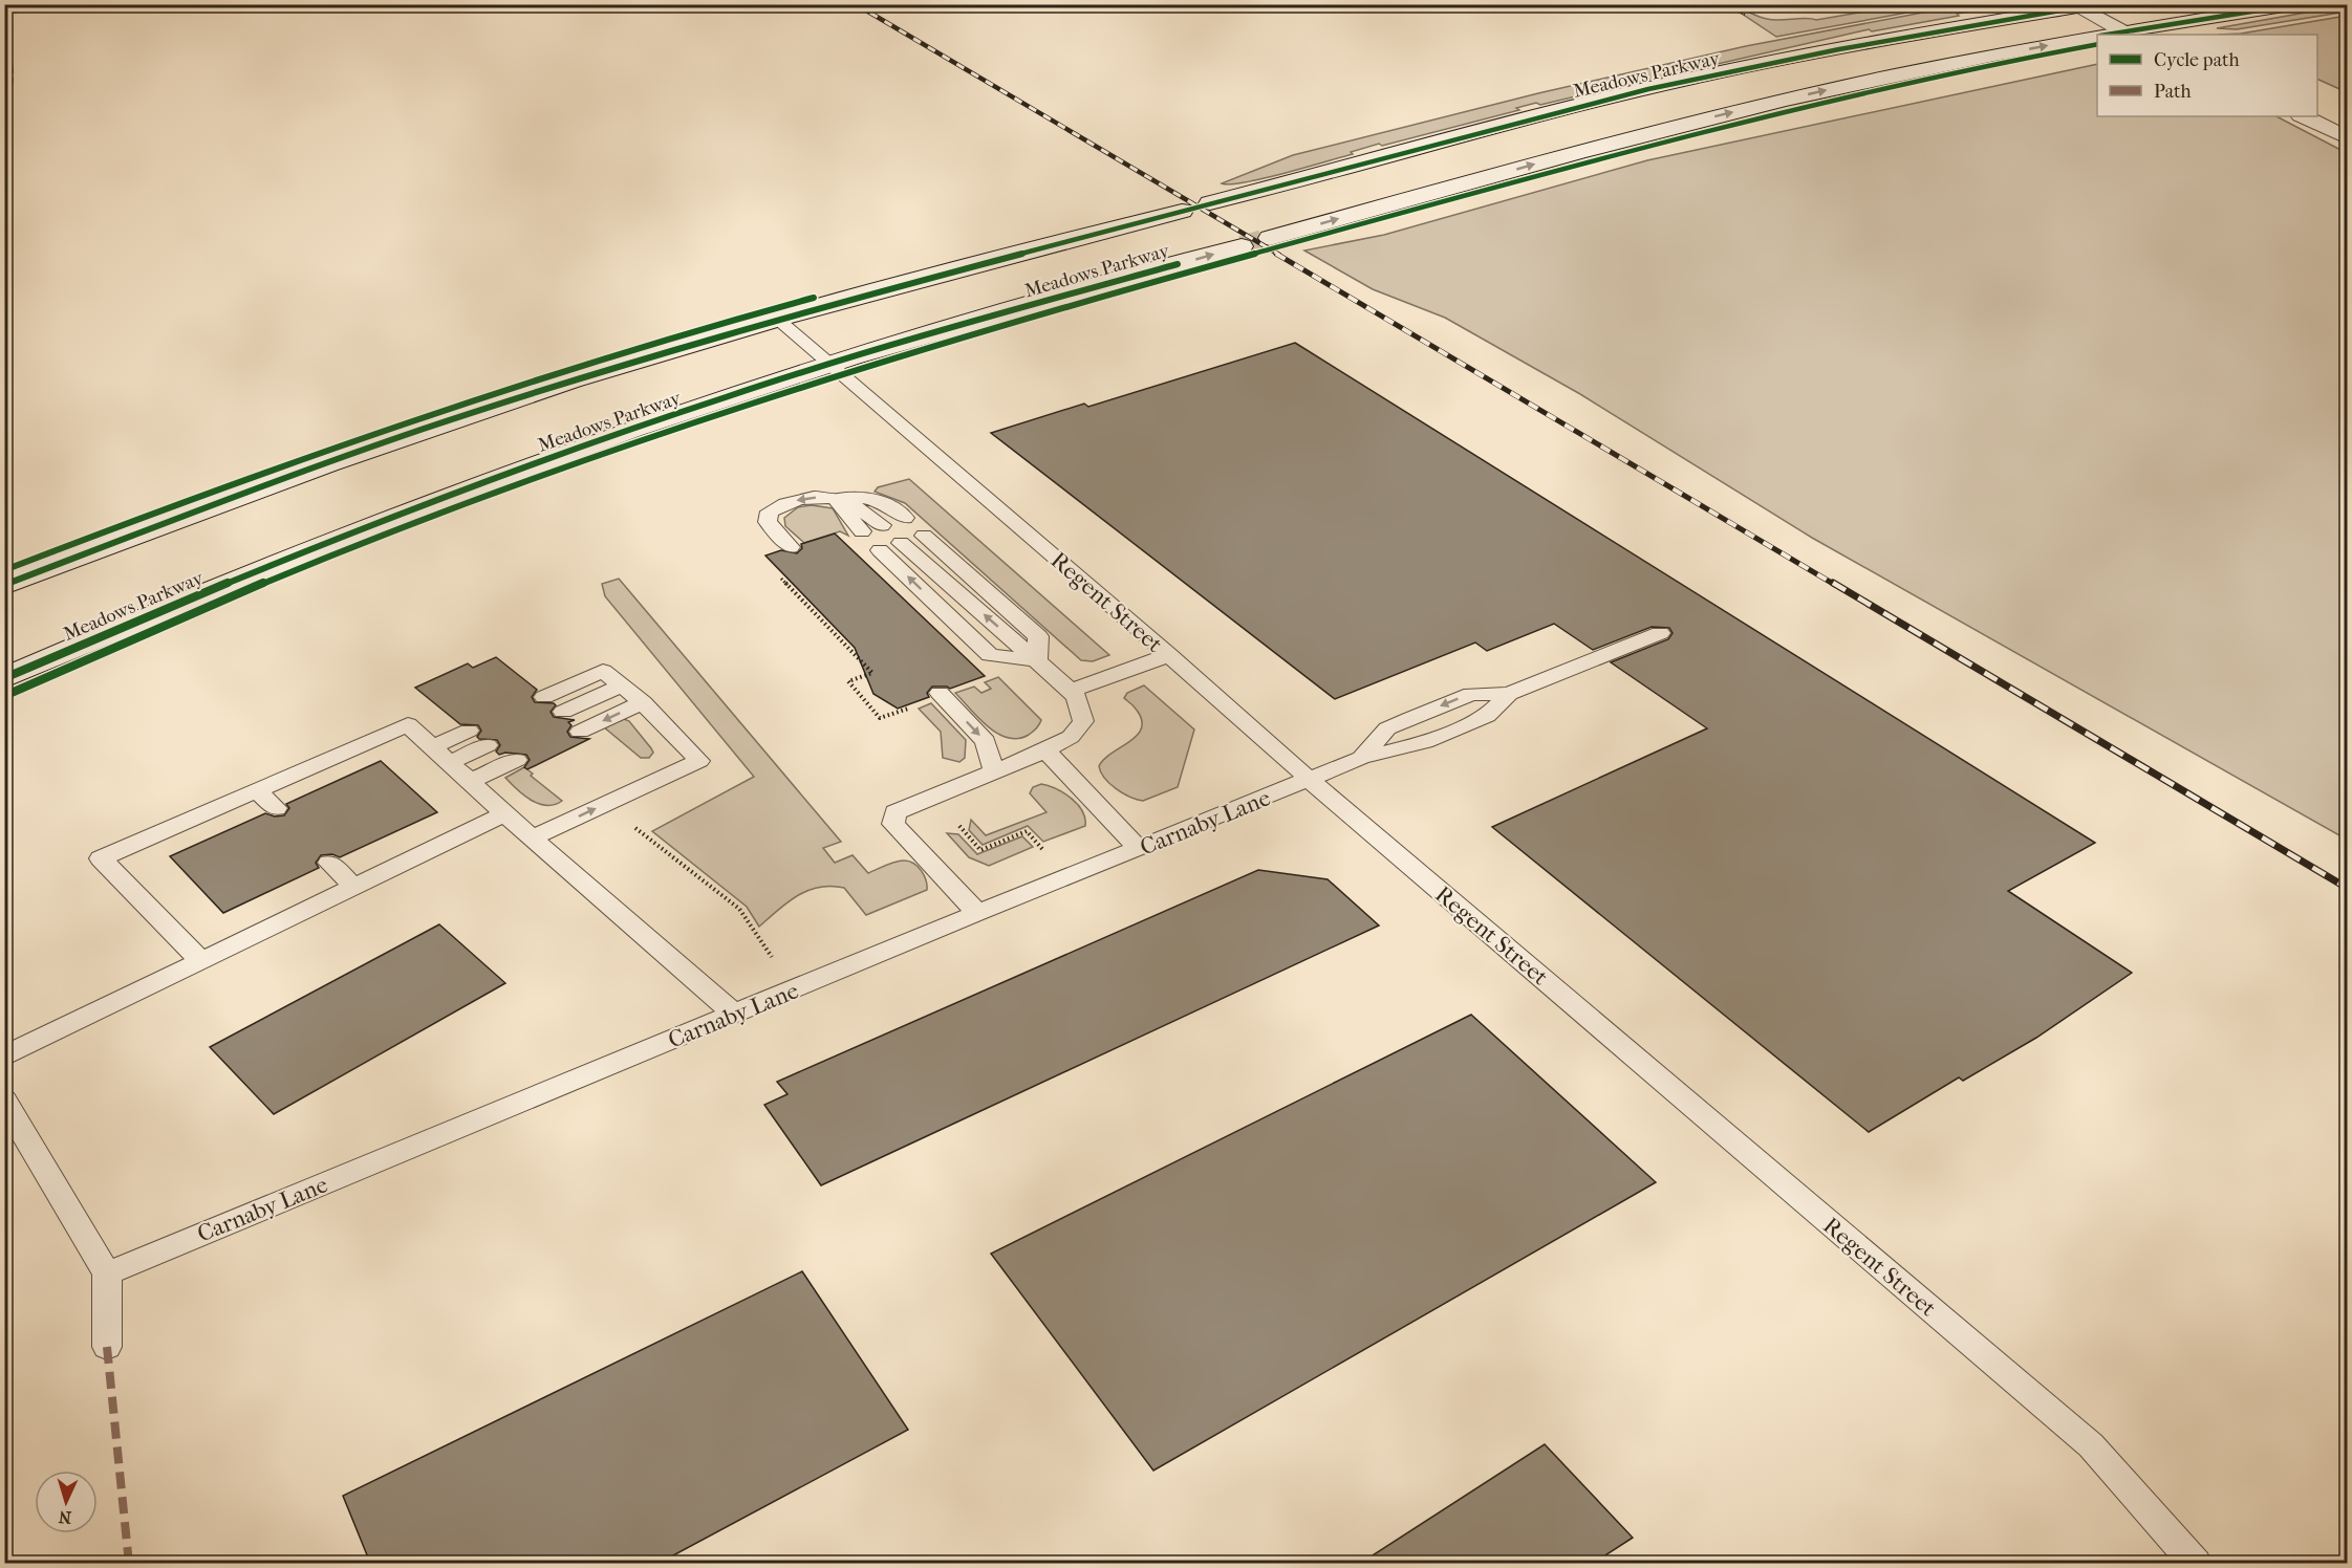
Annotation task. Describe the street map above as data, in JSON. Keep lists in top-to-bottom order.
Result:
{
  "streets": {
    "main road": ["Meadows Parkway"],
    "lane": ["Regent Street", "Carnaby Lane"]
  },
  "crossings": [
    ["Meadows Parkway", "Regent Street"],
    ["Regent Street", "Carnaby Lane"]
  ],
  "legend": ["Cycle path", "Path"],
  "north": "bottom"
}
